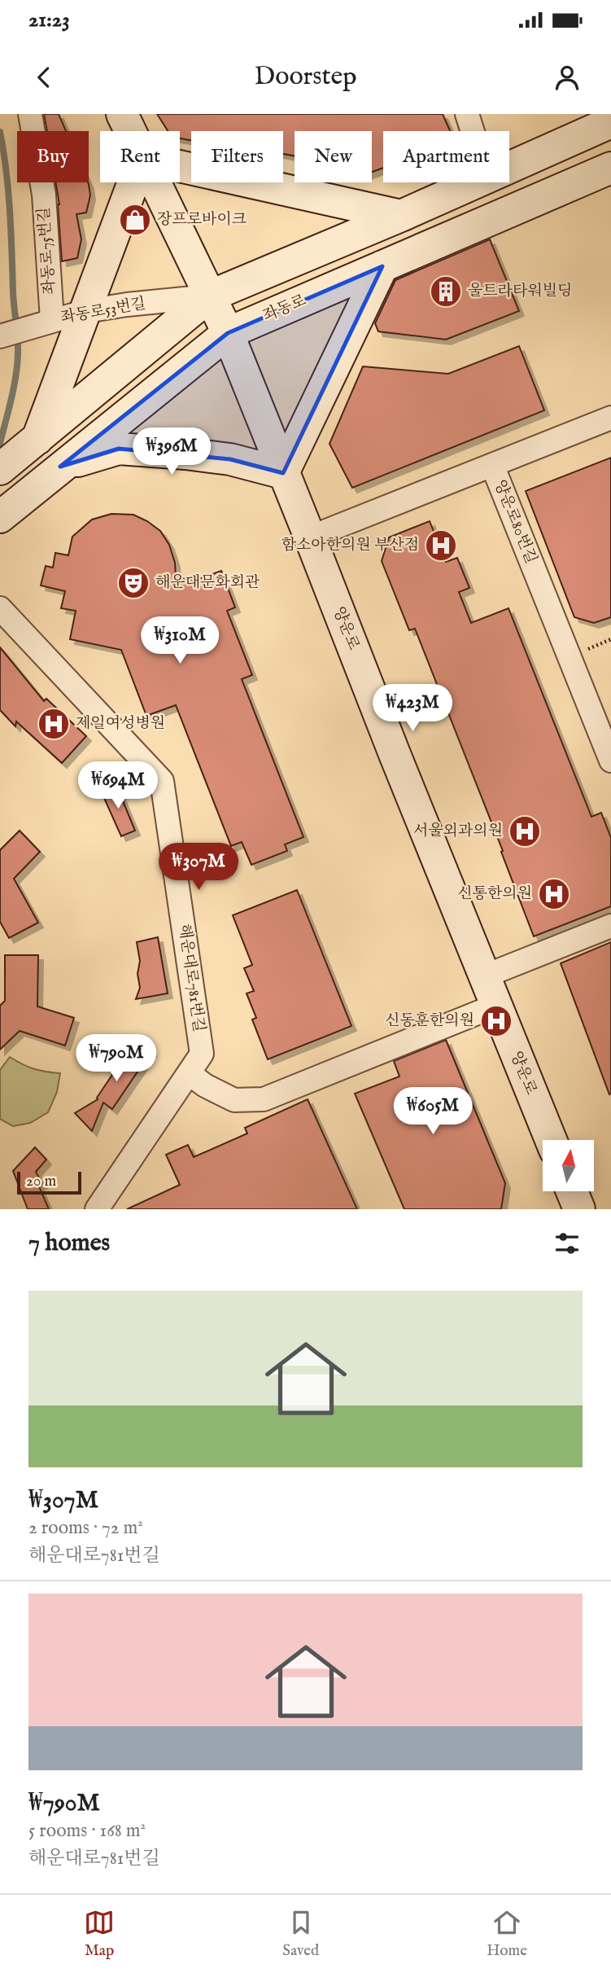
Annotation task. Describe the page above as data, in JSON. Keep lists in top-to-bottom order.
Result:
{
  "streets": {
    "main road": ["좌동로", "양운로"],
    "street": [
      "좌동로75번길",
      "좌동로53번길",
      "양운로80번길",
      "해운대로781번길"
    ]
  },
  "crossings": [
    ["좌동로75번길", "좌동로53번길"],
    ["좌동로", "양운로"],
    ["좌동로53번길", "양운로"],
    ["양운로80번길", "양운로"]
  ],
  "places": {
    "shop": ["장프로바이크"],
    "building": ["울트라타워빌딩"],
    "hospital": [
      "함소아한의원 부산점",
      "제일여성병원",
      "서울외과의원",
      "신통한의원",
      "신동훈한의원"
    ],
    "theatre": ["해운대문화회관"]
  },
  "scale_bar": "20 m",
  "north": "top",
  "page": {
    "status": "21:23",
    "header": "Doorstep",
    "chip": [
      "Buy",
      "Rent",
      "Filters",
      "New",
      "Apartment"
    ],
    "price": [
      "₩396M",
      "₩310M",
      "₩423M",
      "₩694M",
      "₩307M",
      "₩790M",
      "₩605M"
    ],
    "scale": "20 m",
    "heading": "7 homes",
    "list": [
      {
        "name": "₩307M",
        "note": "2 rooms · 72 m² · 해운대로781번길"
      },
      {
        "name": "₩790M",
        "note": "5 rooms · 168 m² · 해운대로781번길"
      }
    ],
    "tabs": ["Map", "Saved", "Home"]
  }
}
